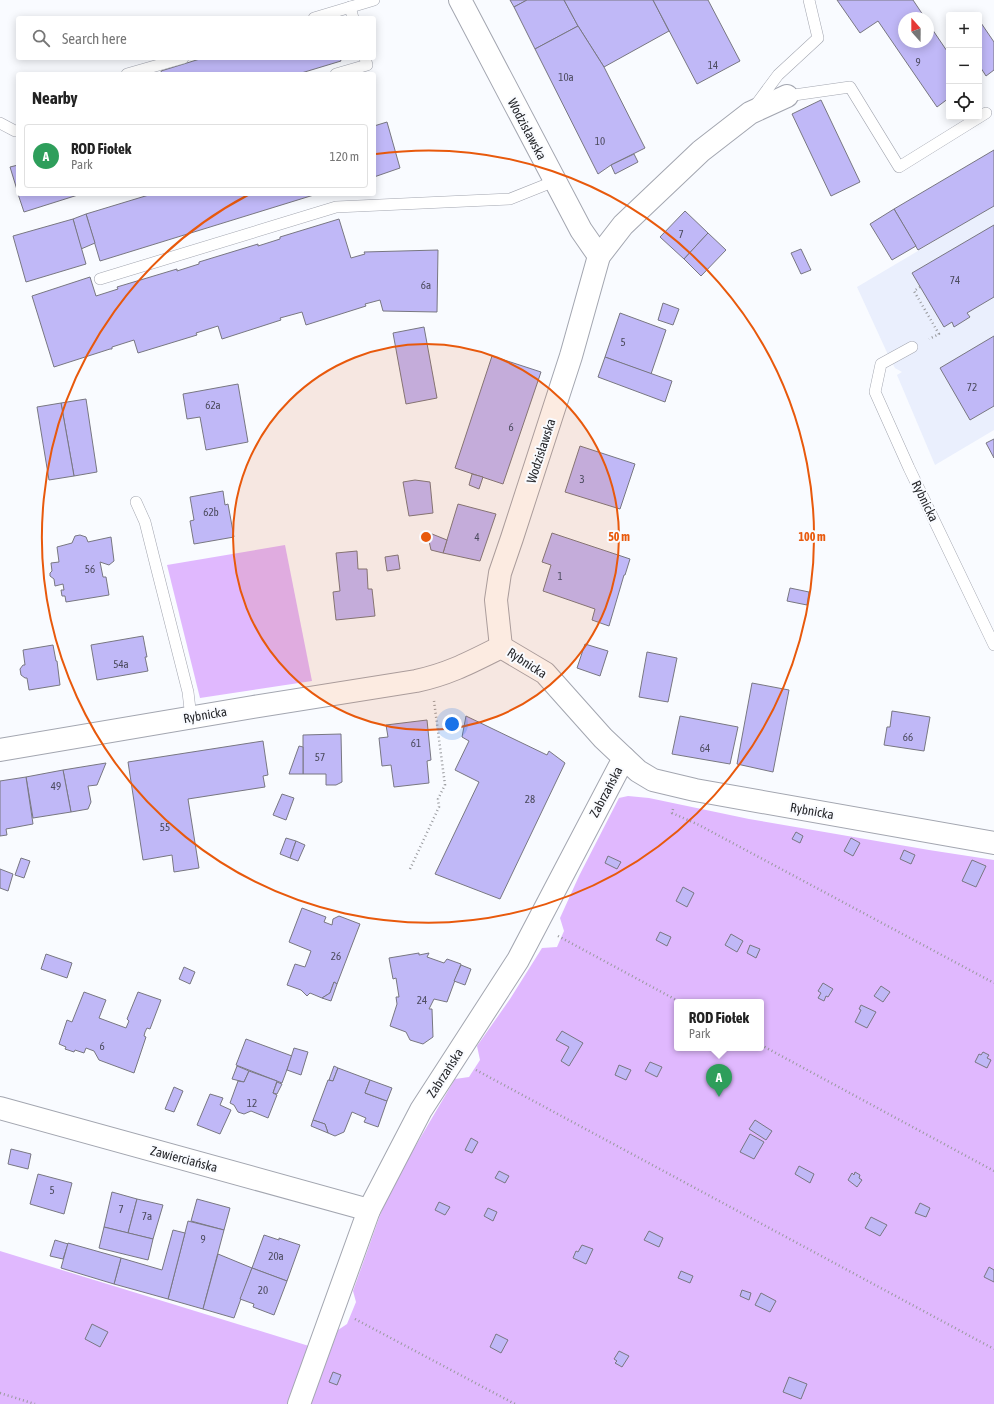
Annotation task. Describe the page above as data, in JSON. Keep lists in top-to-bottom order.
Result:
{
  "streets": {
    "street": [
      "Wodzisławska",
      "Rybnicka",
      "Zabrzańska",
      "Zawierciańska"
    ]
  },
  "crossings": [
    ["Wodzisławska", "Rybnicka"],
    ["Rybnicka", "Zabrzańska"],
    ["Zabrzańska", "Zawierciańska"]
  ],
  "house_numbers": [
    "9",
    "14",
    "10a",
    "10",
    "7",
    "74",
    "6a",
    "5",
    "72",
    "62a",
    "6",
    "3",
    "62b",
    "4",
    "56",
    "1",
    "54a",
    "66",
    "61",
    "64",
    "57",
    "49",
    "28",
    "55",
    "26",
    "24",
    "6",
    "12",
    "5",
    "7",
    "7a",
    "9",
    "20a",
    "20"
  ],
  "north": "top",
  "page": {
    "map_buttons": ["+", "−"],
    "search": "Search here",
    "heading": "Nearby",
    "list": [
      {
        "mark": "A",
        "name": "ROD Fiołek",
        "note": "Park",
        "value": "120 m"
      }
    ],
    "popup": ["ROD Fiołek", "Park"],
    "pins": "A"
  },
  "rings": ["50 m", "100 m"]
}
